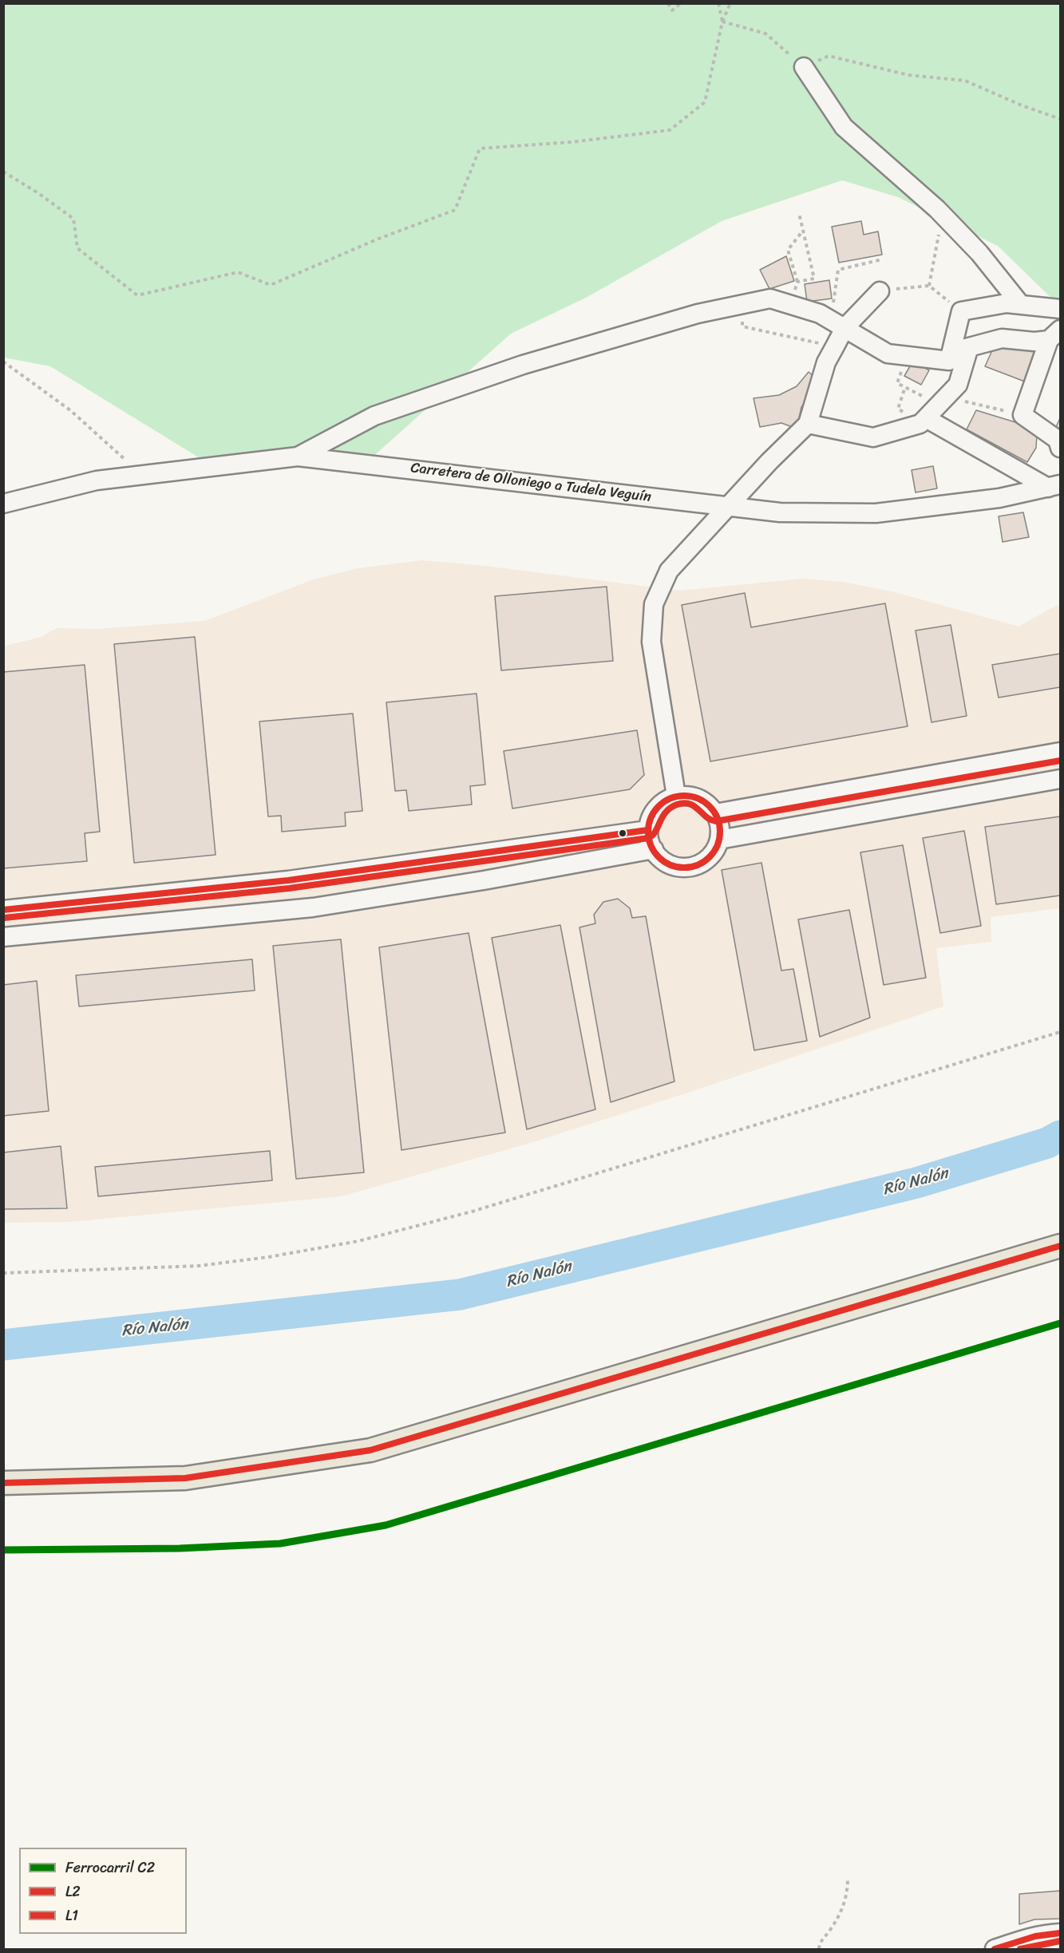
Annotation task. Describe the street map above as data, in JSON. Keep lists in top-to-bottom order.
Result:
{
  "streets": {
    "street": ["Carretera de Olloniego a Tudela Veguín"]
  },
  "water": ["Río Nalón"],
  "lines": ["transit line L1", "transit line L2", "rail line C2"],
  "legend": ["Ferrocarril C2", "L2", "L1"]
}
